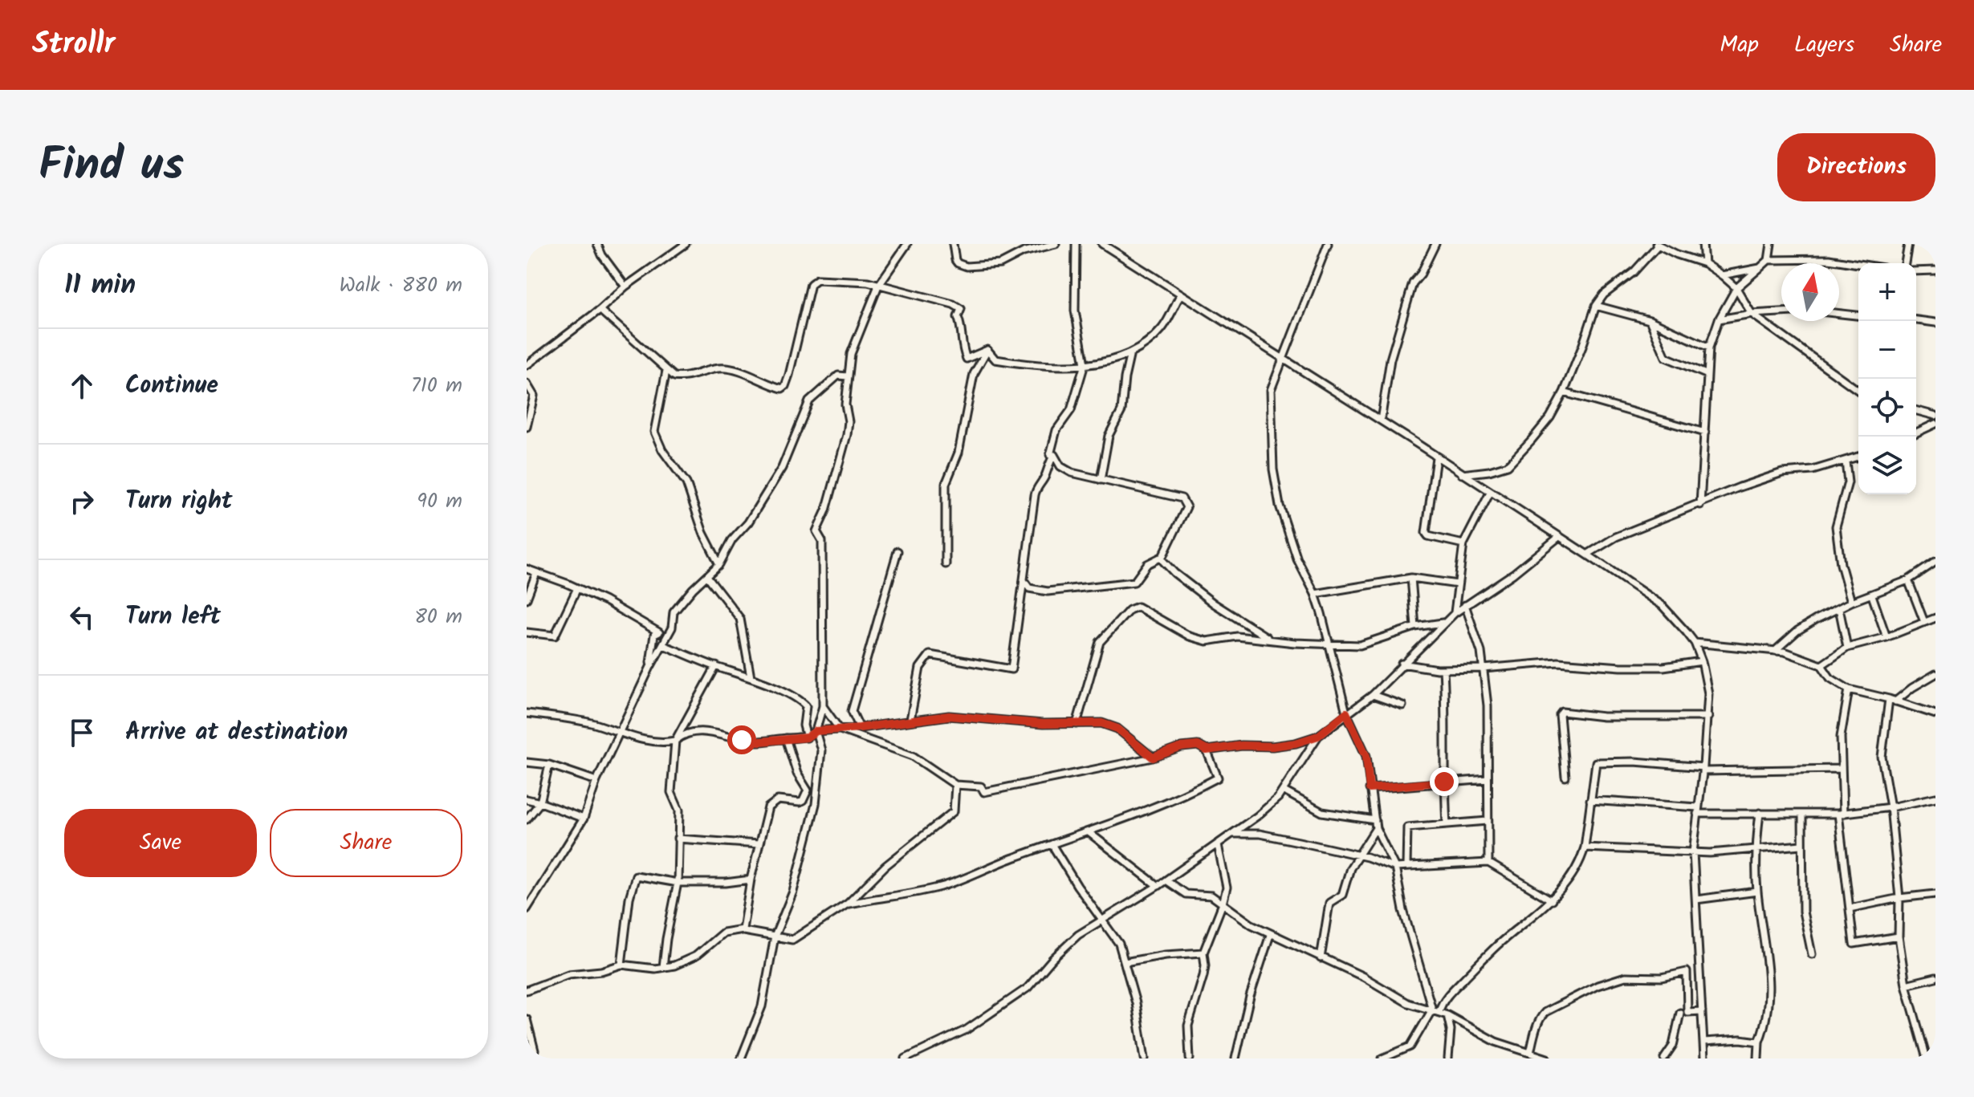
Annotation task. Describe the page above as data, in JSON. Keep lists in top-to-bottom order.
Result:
{
  "north": "top",
  "page": {
    "header": "Strollr",
    "nav": ["Map", "Layers", "Share"],
    "title": "Find us",
    "buttons": [
      "Directions",
      ["Save", "Share"]
    ],
    "heading": ["11 min", "Walk · 880 m"],
    "map_buttons": ["+", "−"],
    "list": [
      ["Continue", "710 m"],
      ["Turn right", "90 m"],
      ["Turn left", "80 m"],
      "Arrive at destination"
    ]
  }
}
